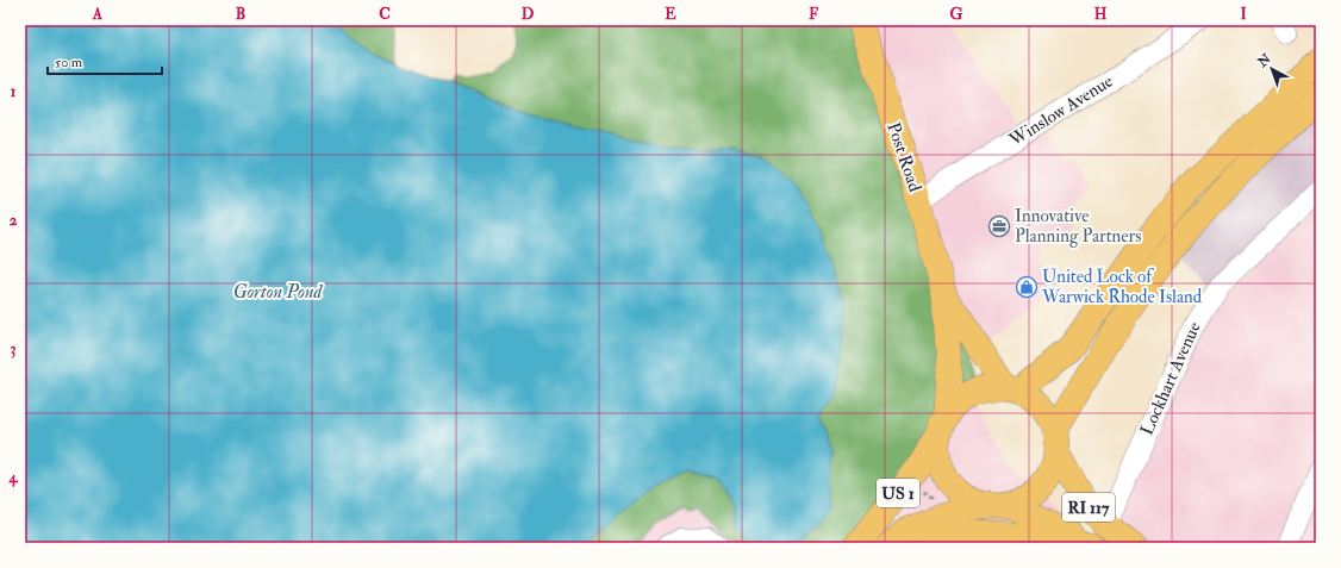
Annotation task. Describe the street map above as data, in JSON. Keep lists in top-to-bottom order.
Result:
{
  "streets": {
    "main road": ["Post Road", "US 1", "RI 117"],
    "street": ["Winslow Avenue", "Lockhart Avenue"]
  },
  "crossings": [
    ["Winslow Avenue", "Post Road"],
    ["Post Road", "Lockhart Avenue"],
    ["Post Road", "US 1"],
    ["Post Road", "RI 117"],
    ["Lockhart Avenue", "RI 117"],
    ["US 1", "RI 117"]
  ],
  "water": ["Gorton Pond"],
  "places": {
    "office": ["Innovative Planning Partners"],
    "shop": ["United Lock of Warwick Rhode Island"]
  },
  "scale_bar": "50 m",
  "north": "top left",
  "grid": {
    "columns": [
      "A",
      "B",
      "C",
      "D",
      "E",
      "F",
      "G",
      "H",
      "I"
    ],
    "rows": [
      "1",
      "2",
      "3",
      "4"
    ]
  }
}
